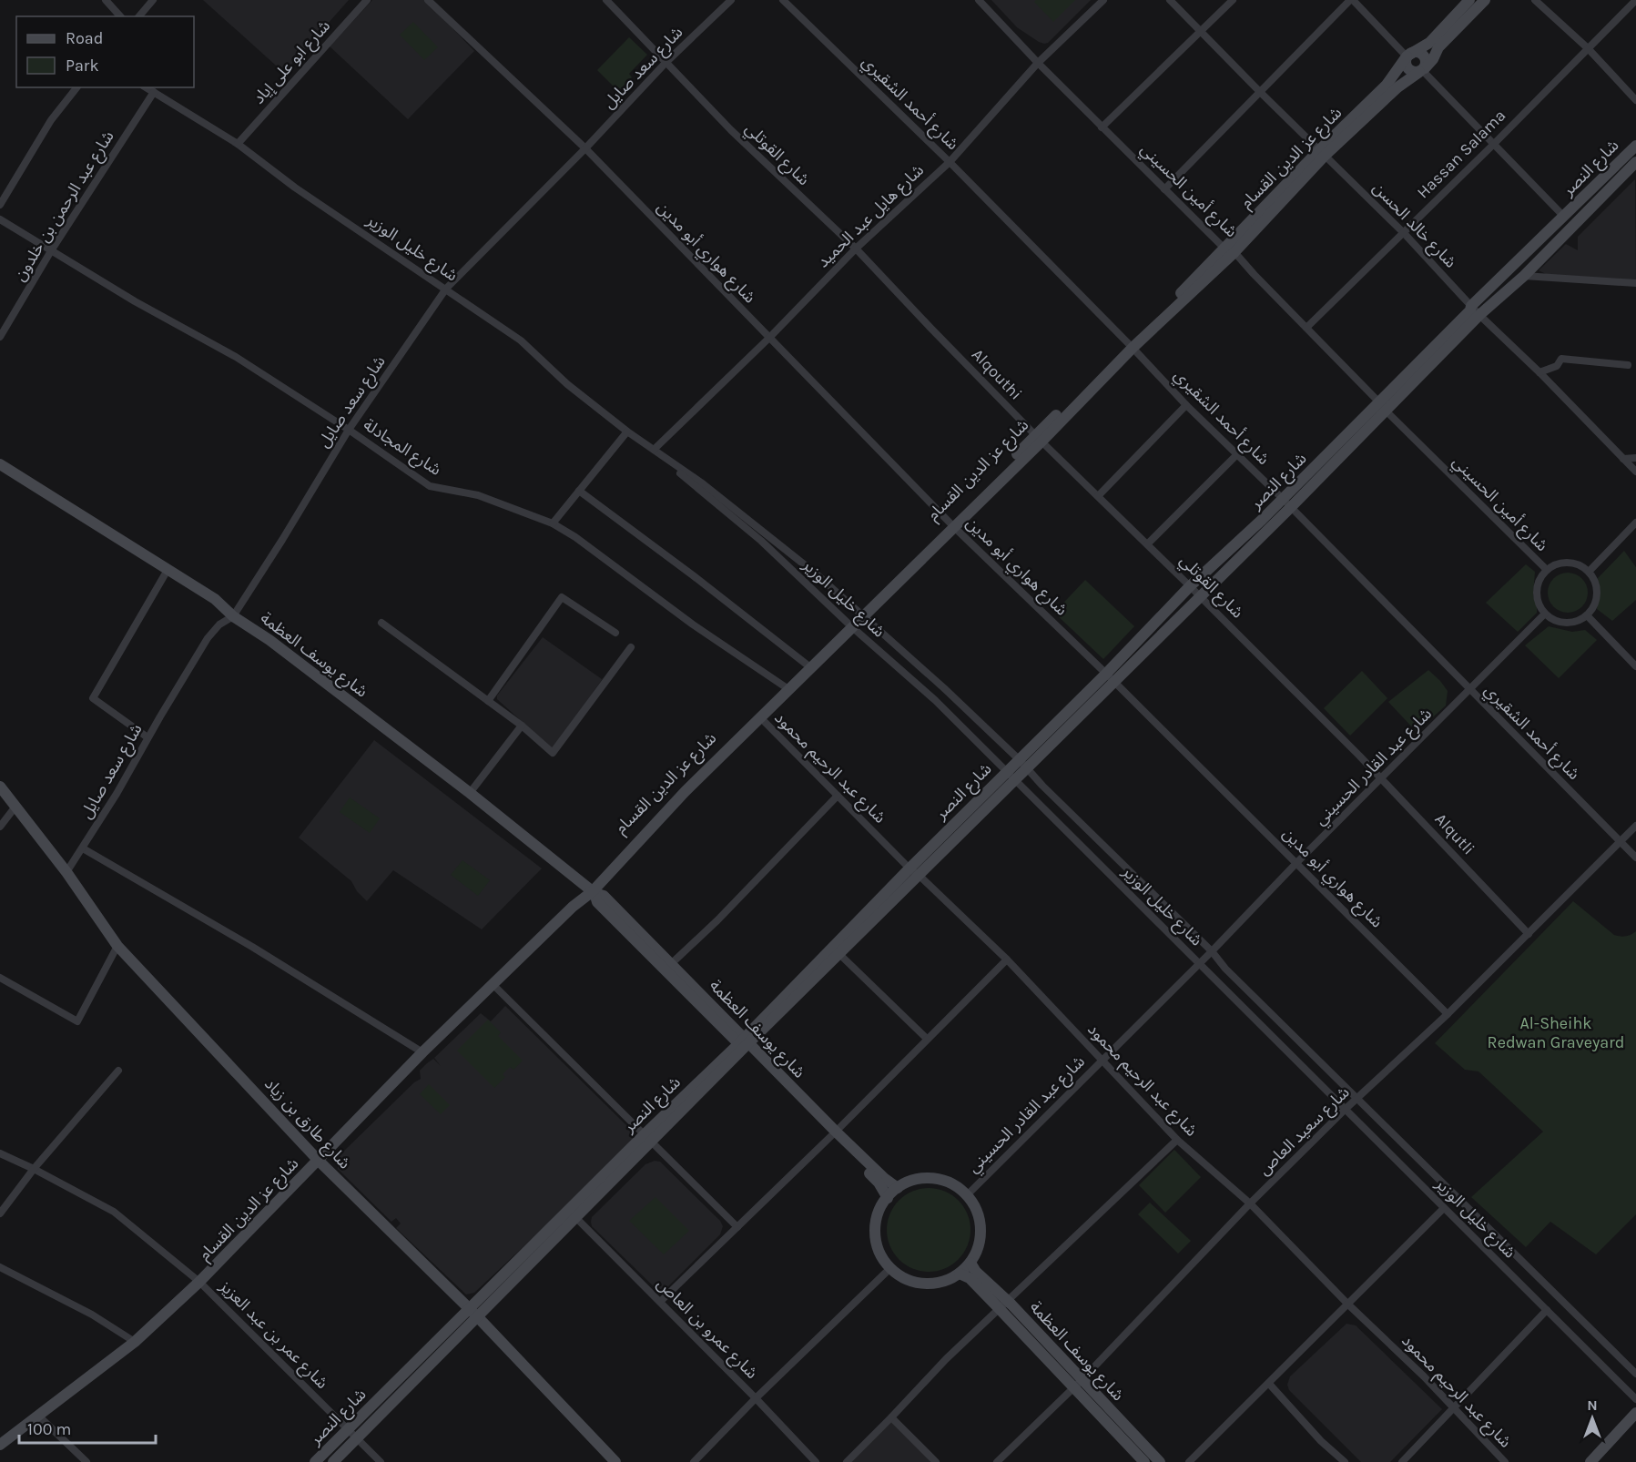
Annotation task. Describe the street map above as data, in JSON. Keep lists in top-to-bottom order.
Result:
{
  "streets": {
    "main road": [
      "شارع عز الدين القسام",
      "شارع النصر",
      "شارع يوسف العظمة",
      "شارع طارق بن زياد"
    ],
    "street": [
      "شارع ابو على إياد",
      "شارع سعد صايل",
      "شارع أحمد الشقيري",
      "شارع القوتلي",
      "Hassan Salama",
      "شارع أمين الحسيني",
      "شارع عبد الرحمن بن خلدون",
      "شارع هايل عبد الحميد",
      "شارع خالد الحسن",
      "شارع خليل الوزير",
      "شارع هواري أبو مدين",
      "Alqouthi",
      "شارع المجادلة",
      "شارع عبد القادر الحسيني",
      "شارع عبد الرحيم محمود",
      "Alqutli",
      "شارع سعيد العاص",
      "شارع عمرو بن العاص",
      "شارع عمر بن عبد العزيز"
    ]
  },
  "crossings": [
    ["شارع ابو على إياد", "شارع خليل الوزير"],
    ["شارع سعد صايل", "شارع القوتلي"],
    ["شارع سعد صايل", "شارع خليل الوزير"],
    ["شارع سعد صايل", "شارع هواري أبو مدين"],
    ["شارع سعد صايل", "شارع المجادلة"],
    ["شارع سعد صايل", "شارع يوسف العظمة"],
    ["شارع سعد صايل", "شارع طارق بن زياد"],
    ["شارع أحمد الشقيري", "شارع عز الدين القسام"],
    ["شارع أحمد الشقيري", "شارع النصر"],
    ["شارع أحمد الشقيري", "شارع هايل عبد الحميد"],
    ["شارع أحمد الشقيري", "شارع عبد القادر الحسيني"],
    ["شارع أحمد الشقيري", "شارع سعيد العاص"],
    ["شارع القوتلي", "شارع عز الدين القسام"],
    ["شارع القوتلي", "شارع النصر"],
    ["شارع القوتلي", "شارع هايل عبد الحميد"],
    ["شارع القوتلي", "Alqouthi"],
    ["شارع القوتلي", "Alqutli"],
    ["Hassan Salama", "شارع أمين الحسيني"],
    ["Hassan Salama", "شارع خالد الحسن"],
    ["شارع عز الدين القسام", "شارع أمين الحسيني"],
    ["شارع عز الدين القسام", "شارع خالد الحسن"],
    ["شارع عز الدين القسام", "شارع خليل الوزير"],
    ["شارع عز الدين القسام", "شارع هواري أبو مدين"],
    ["شارع عز الدين القسام", "Alqouthi"],
    ["شارع عز الدين القسام", "شارع المجادلة"],
    ["شارع عز الدين القسام", "شارع يوسف العظمة"],
    ["شارع عز الدين القسام", "شارع عبد الرحيم محمود"],
    ["شارع عز الدين القسام", "شارع طارق بن زياد"],
    ["شارع عز الدين القسام", "شارع عمر بن عبد العزيز"],
    ["شارع النصر", "شارع أمين الحسيني"],
    ["شارع النصر", "شارع خالد الحسن"],
    ["شارع النصر", "شارع خليل الوزير"],
    ["شارع النصر", "شارع هواري أبو مدين"],
    ["شارع النصر", "شارع يوسف العظمة"],
    ["شارع النصر", "شارع عبد الرحيم محمود"],
    ["شارع النصر", "شارع طارق بن زياد"],
    ["شارع النصر", "شارع عمرو بن العاص"],
    ["شارع النصر", "شارع عمر بن عبد العزيز"],
    ["شارع أمين الحسيني", "شارع هايل عبد الحميد"],
    ["شارع أمين الحسيني", "شارع عبد القادر الحسيني"],
    ["شارع عبد الرحمن بن خلدون", "شارع خليل الوزير"],
    ["شارع عبد الرحمن بن خلدون", "شارع المجادلة"],
    ["شارع هايل عبد الحميد", "شارع خليل الوزير"],
    ["شارع هايل عبد الحميد", "شارع هواري أبو مدين"],
    ["شارع خليل الوزير", "شارع عبد القادر الحسيني"],
    ["شارع خليل الوزير", "شارع سعيد العاص"],
    ["شارع هواري أبو مدين", "شارع عبد القادر الحسيني"],
    ["شارع هواري أبو مدين", "شارع سعيد العاص"],
    ["شارع يوسف العظمة", "شارع عبد القادر الحسيني"],
    ["شارع يوسف العظمة", "شارع سعيد العاص"],
    ["شارع عبد القادر الحسيني", "شارع عبد الرحيم محمود"],
    ["شارع عبد القادر الحسيني", "Alqutli"],
    ["شارع عبد الرحيم محمود", "شارع سعيد العاص"],
    ["Alqutli", "شارع سعيد العاص"]
  ],
  "parks": ["Al-Sheihk Redwan Graveyard"],
  "legend": ["Road", "Park"],
  "scale_bar": "100 m",
  "north": "top"
}
